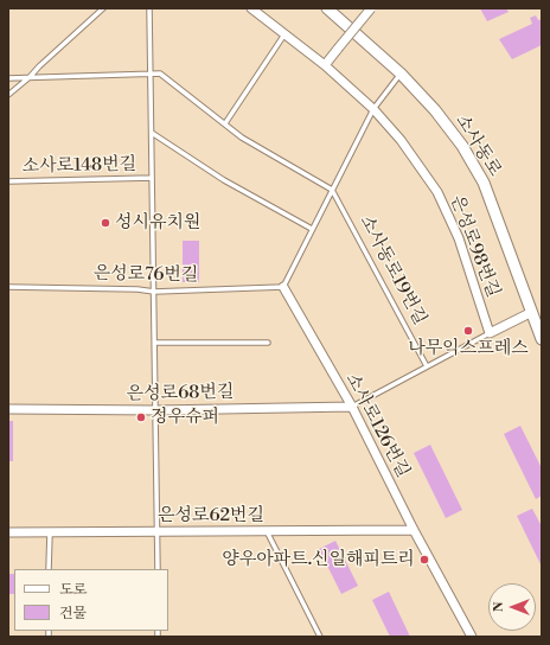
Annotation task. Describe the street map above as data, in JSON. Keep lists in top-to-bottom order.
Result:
{
  "streets": {
    "street": [
      "소사동로",
      "은성로98번길",
      "은성로68번길",
      "소사로126번길",
      "은성로62번길"
    ],
    "lane": ["소사로148번길", "소사동로19번길", "은성로76번길"]
  },
  "crossings": [
    ["소사로148번길", "은성로76번길"],
    ["소사로148번길", "은성로68번길"],
    ["소사로148번길", "은성로62번길"],
    ["은성로76번길", "소사로126번길"],
    ["은성로68번길", "소사로126번길"],
    ["소사로126번길", "은성로62번길"]
  ],
  "places": [
    "성시유치원",
    "나무익스프레스",
    "정우슈퍼",
    "양우아파트.신일해피트리"
  ],
  "legend": ["도로", "건물"],
  "north": "left"
}
